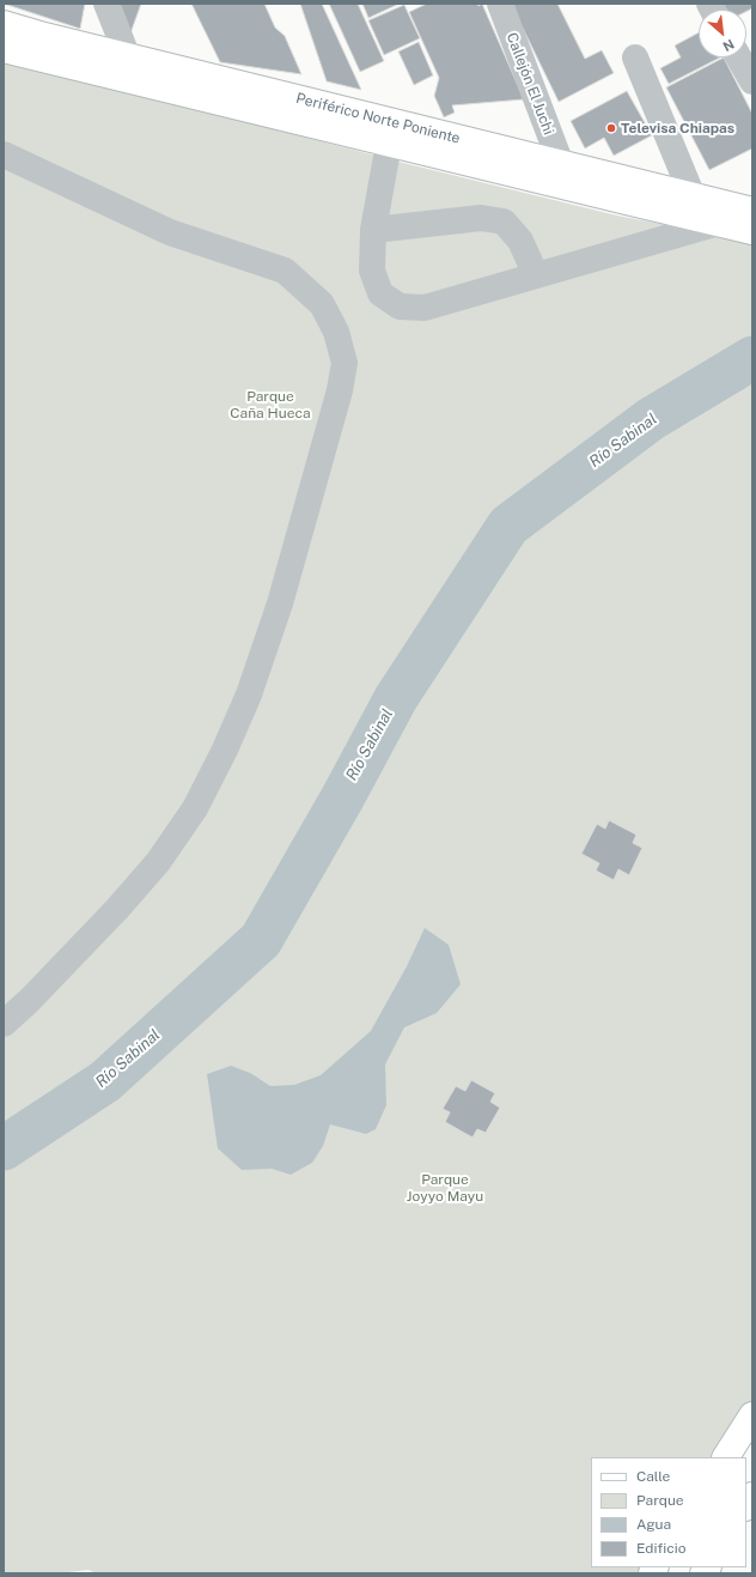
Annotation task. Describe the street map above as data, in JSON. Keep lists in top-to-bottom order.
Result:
{
  "streets": {
    "main road": ["Periférico Norte Poniente"],
    "street": ["Callejón El Juchi"]
  },
  "crossings": [
    ["Callejón El Juchi", "Periférico Norte Poniente"]
  ],
  "water": ["Río Sabinal"],
  "parks": ["Parque Caña Hueca", "Parque Joyyo Mayu"],
  "places": ["Televisa Chiapas"],
  "legend": [
    "Calle",
    "Parque",
    "Agua",
    "Edificio"
  ],
  "north": "bottom right"
}
